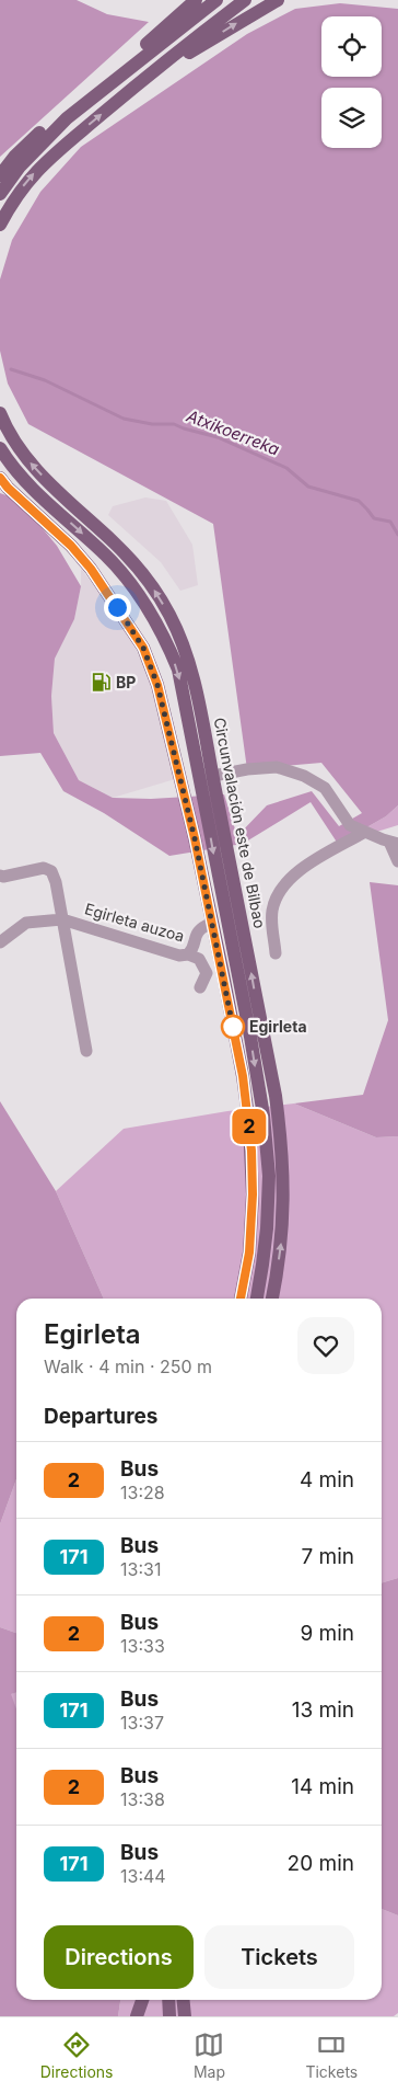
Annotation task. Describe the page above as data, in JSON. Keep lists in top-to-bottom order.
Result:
{
  "streets": {
    "main road": ["Circunvalación este de Bilbao"],
    "street": ["Egirleta auzoa"]
  },
  "water": ["Atxikoerreka"],
  "places": {
    "fuel station": ["BP"],
    "other": ["Egirleta"]
  },
  "lines": ["bus line 2"],
  "page": {
    "on_map": "2",
    "heading": [
      ["Egirleta", "Walk · 4 min · 250 m"],
      "Departures"
    ],
    "list": [
      {
        "mark": "2",
        "name": "Bus",
        "note": "13:28",
        "value": "4 min"
      },
      {
        "mark": "171",
        "name": "Bus",
        "note": "13:31",
        "value": "7 min"
      },
      {
        "mark": "2",
        "name": "Bus",
        "note": "13:33",
        "value": "9 min"
      },
      {
        "mark": "171",
        "name": "Bus",
        "note": "13:37",
        "value": "13 min"
      },
      {
        "mark": "2",
        "name": "Bus",
        "note": "13:38",
        "value": "14 min"
      },
      {
        "mark": "171",
        "name": "Bus",
        "note": "13:44",
        "value": "20 min"
      }
    ],
    "buttons": ["Directions", "Tickets"],
    "tabs": ["Directions", "Map", "Tickets"]
  }
}
